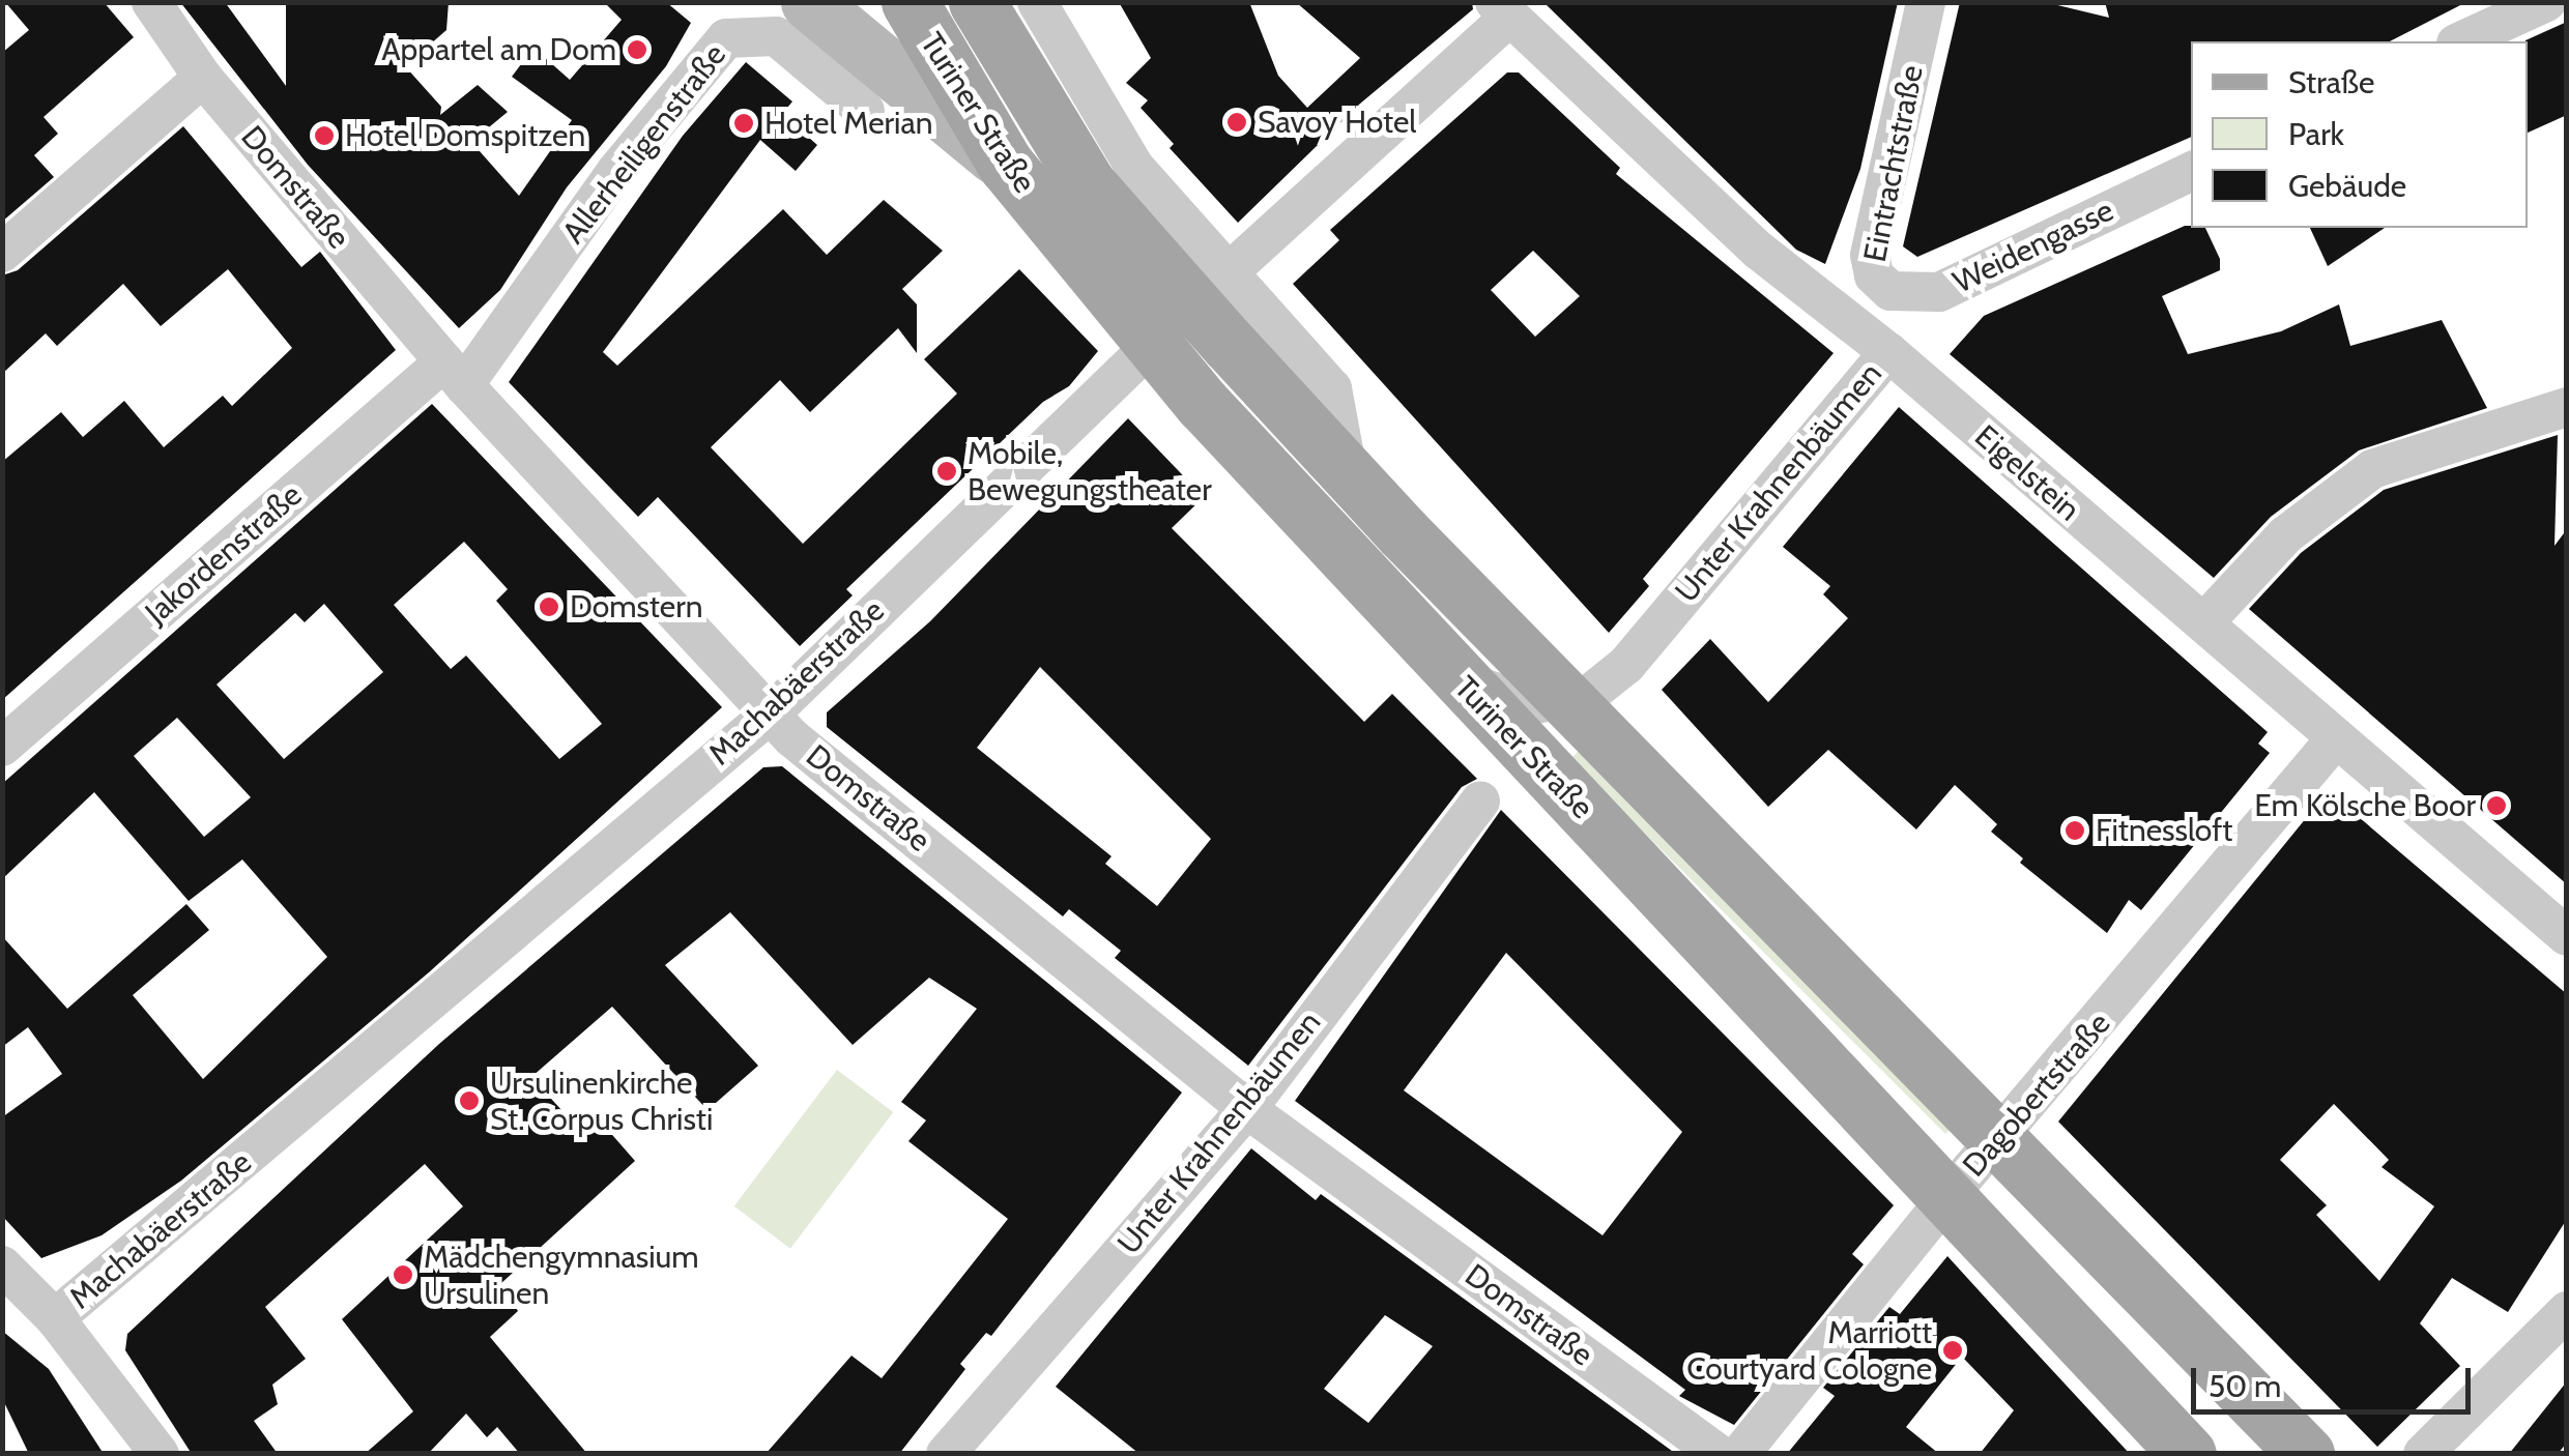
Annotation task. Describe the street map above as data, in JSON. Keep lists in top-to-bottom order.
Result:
{
  "streets": {
    "main road": ["Turiner Straße"],
    "street": [
      "Allerheiligenstraße",
      "Eintrachtstraße",
      "Domstraße",
      "Weidengasse",
      "Eigelstein",
      "Unter Krahnenbäumen",
      "Jakordenstraße",
      "Machabäerstraße",
      "Dagobertstraße"
    ]
  },
  "crossings": [
    ["Turiner Straße", "Unter Krahnenbäumen"],
    ["Turiner Straße", "Machabäerstraße"],
    ["Turiner Straße", "Dagobertstraße"],
    ["Allerheiligenstraße", "Domstraße"],
    ["Allerheiligenstraße", "Jakordenstraße"],
    ["Eintrachtstraße", "Weidengasse"],
    ["Eintrachtstraße", "Eigelstein"],
    ["Domstraße", "Unter Krahnenbäumen"],
    ["Domstraße", "Jakordenstraße"],
    ["Domstraße", "Machabäerstraße"],
    ["Eigelstein", "Unter Krahnenbäumen"],
    ["Eigelstein", "Machabäerstraße"],
    ["Eigelstein", "Dagobertstraße"]
  ],
  "places": [
    "Appartel am Dom",
    "Savoy Hotel",
    "Hotel Merian",
    "Hotel Domspitzen",
    "Mobile, Bewegungstheater",
    "Domstern",
    "Em Kölsche Boor",
    "Fitnessloft",
    "Ursulinenkirche St. Corpus Christi",
    "Mädchengymnasium Ursulinen",
    "Marriott Courtyard Cologne"
  ],
  "legend": ["Straße", "Park", "Gebäude"],
  "scale_bar": "50 m"
}
